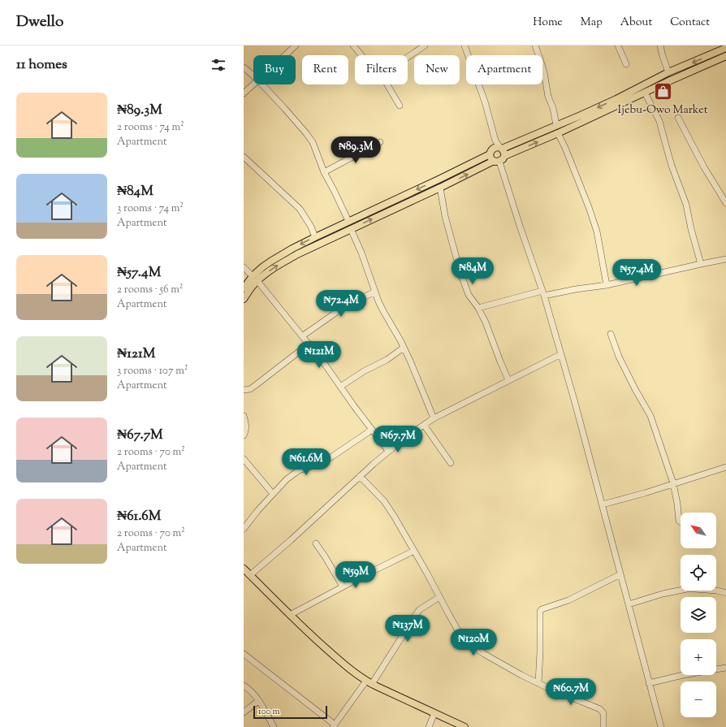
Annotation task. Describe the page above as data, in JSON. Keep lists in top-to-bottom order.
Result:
{
  "places": {
    "shop": ["Ijebu-Owo Market"]
  },
  "scale_bar": "100 m",
  "north": "top left",
  "page": {
    "header": "Dwello",
    "nav": [
      "Home",
      "Map",
      "About",
      "Contact"
    ],
    "heading": "11 homes",
    "chip": [
      "Buy",
      "Rent",
      "Filters",
      "New",
      "Apartment"
    ],
    "list": [
      {
        "name": "₦89.3M",
        "note": "2 rooms · 74 m² · Apartment"
      },
      {
        "name": "₦84M",
        "note": "3 rooms · 74 m² · Apartment"
      },
      {
        "name": "₦57.4M",
        "note": "2 rooms · 56 m² · Apartment"
      },
      {
        "name": "₦121M",
        "note": "3 rooms · 107 m² · Apartment"
      },
      {
        "name": "₦67.7M",
        "note": "2 rooms · 70 m² · Apartment"
      },
      {
        "name": "₦61.6M",
        "note": "2 rooms · 70 m² · Apartment"
      }
    ],
    "price": [
      "₦89.3M",
      "₦84M",
      "₦57.4M",
      "₦72.4M",
      "₦121M",
      "₦67.7M",
      "₦61.6M",
      "₦59M",
      "₦137M",
      "₦120M",
      "₦60.7M"
    ],
    "map_buttons": ["+", "−"],
    "scale": "100 m"
  }
}
